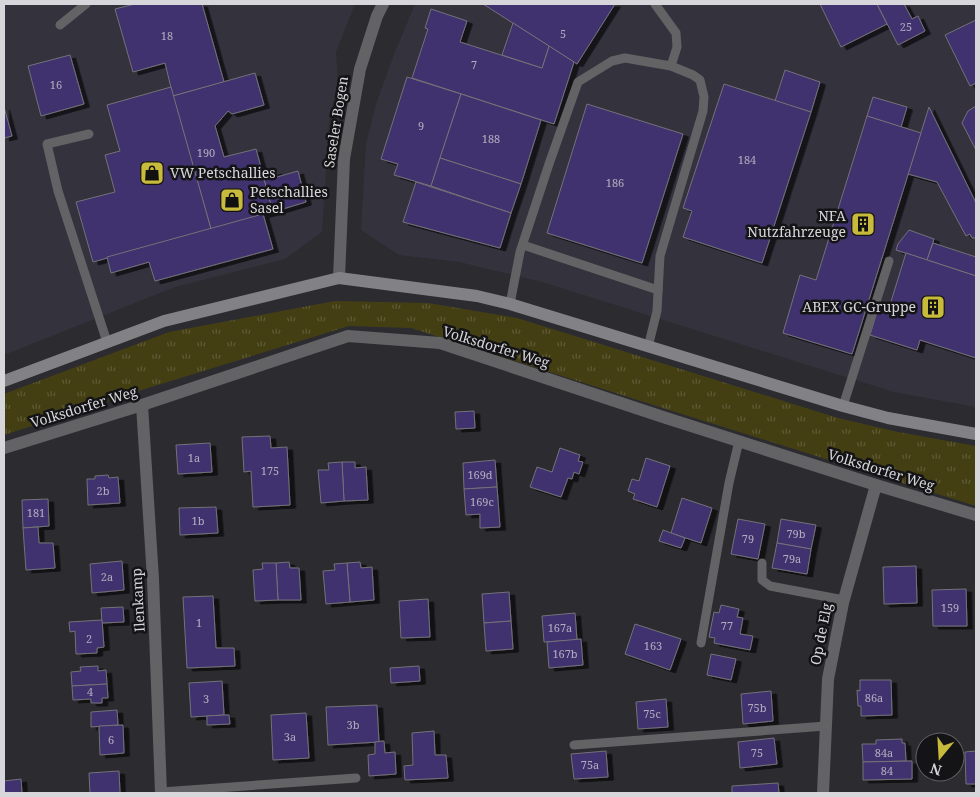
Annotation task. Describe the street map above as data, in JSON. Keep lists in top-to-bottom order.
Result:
{
  "streets": {
    "street": [
      "Saseler Bogen",
      "Volksdorfer Weg",
      "Ilenkamp",
      "Op de Elg"
    ]
  },
  "crossings": [
    ["Volksdorfer Weg", "Ilenkamp"],
    ["Volksdorfer Weg", "Op de Elg"]
  ],
  "places": {
    "shop": ["VW Petschallies", "Petschallies Sasel"],
    "building": ["NFA Nutzfahrzeuge", "ABEX GC-Gruppe"]
  },
  "house_numbers": [
    "25",
    "5",
    "18",
    "7",
    "16",
    "9",
    "188",
    "190",
    "184",
    "186",
    "1a",
    "175",
    "169d",
    "2b",
    "169c",
    "181",
    "1b",
    "79b",
    "79",
    "79a",
    "2a",
    "159",
    "1",
    "77",
    "167a",
    "2",
    "163",
    "167b",
    "4",
    "86a",
    "3",
    "75b",
    "75c",
    "3b",
    "3a",
    "6",
    "75",
    "84a",
    "75a",
    "84"
  ],
  "north": "bottom"
}
